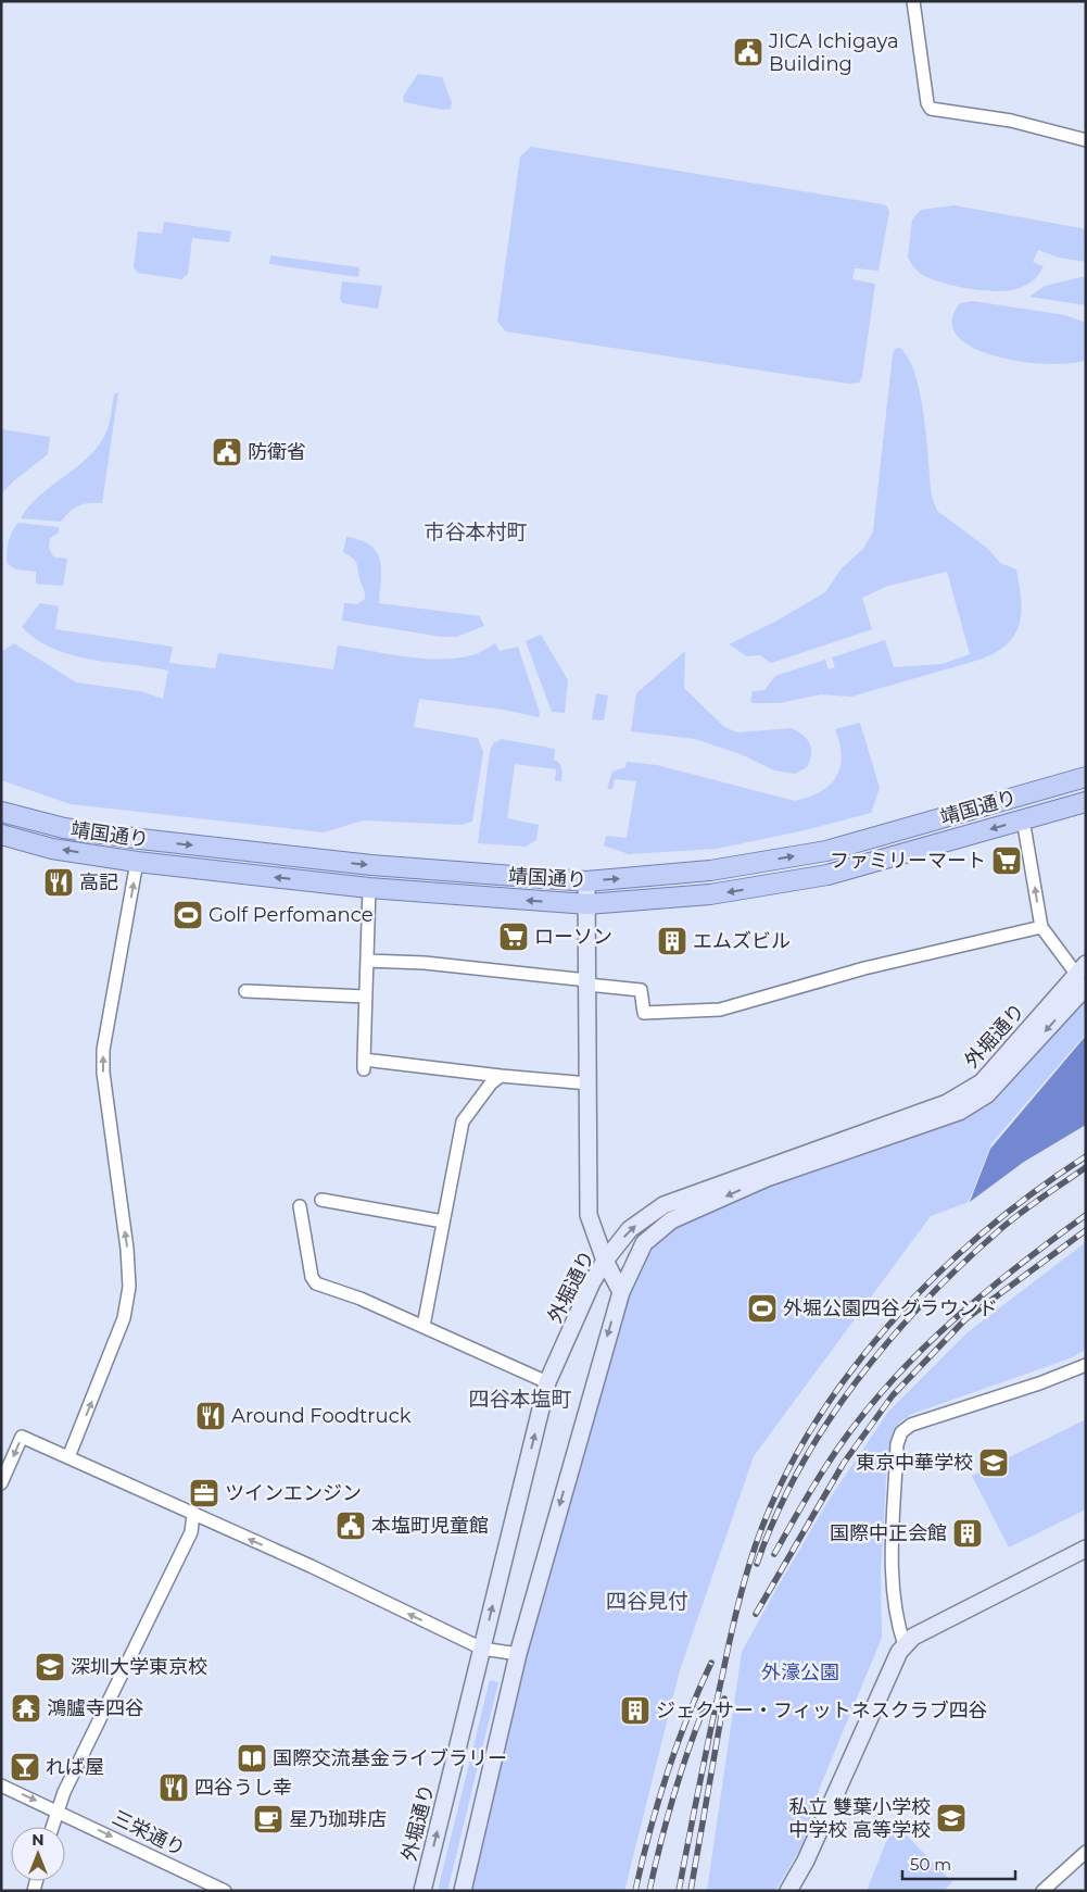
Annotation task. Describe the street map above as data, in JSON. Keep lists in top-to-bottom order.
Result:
{
  "streets": {
    "main road": ["靖国通り", "外堀通り"],
    "street": ["三栄通り"]
  },
  "one_way": ["三栄通り"],
  "districts": ["市谷本村町", "四谷本塩町", "四谷見付"],
  "parks": ["外濠公園"],
  "places": {
    "public building": ["JICA Ichigaya Building", "防衛省", "本塩町児童館"],
    "supermarket": ["ファミリーマート", "ローソン"],
    "restaurant": ["高記", "Around Foodtruck", "四谷うし幸"],
    "sports": ["Golf Perfomance", "外堀公園四谷グラウンド"],
    "building": ["エムズビル", "国際中正会館", "ジェクサー・フィットネスクラブ四谷"],
    "school or university": ["東京中華学校", "深圳大学東京校", "私立 雙葉小学校 中学校 高等学校"],
    "office": ["ツインエンジン"],
    "temple": ["鴻臚寺四谷"],
    "library": ["国際交流基金ライブラリー"],
    "bar": ["れば屋"],
    "cafe": ["星乃珈琲店"]
  },
  "scale_bar": "50 m",
  "north": "top"
}
